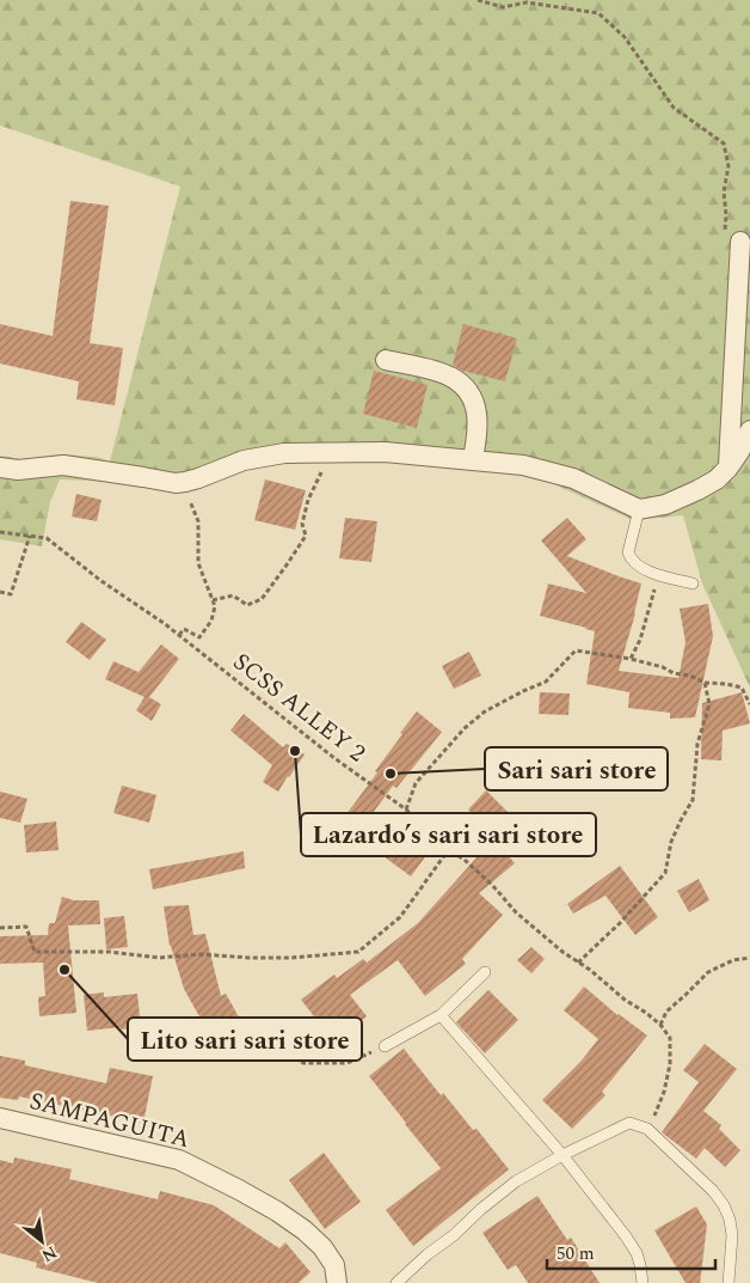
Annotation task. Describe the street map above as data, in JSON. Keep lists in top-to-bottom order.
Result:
{
  "streets": {
    "street": ["SAMPAGUITA"],
    "path": ["SCSS ALLEY 2"]
  },
  "places": ["Lazardo’s sari sari store", "Sari sari store", "Lito sari sari store"],
  "scale_bar": "50 m",
  "north": "bottom right"
}
